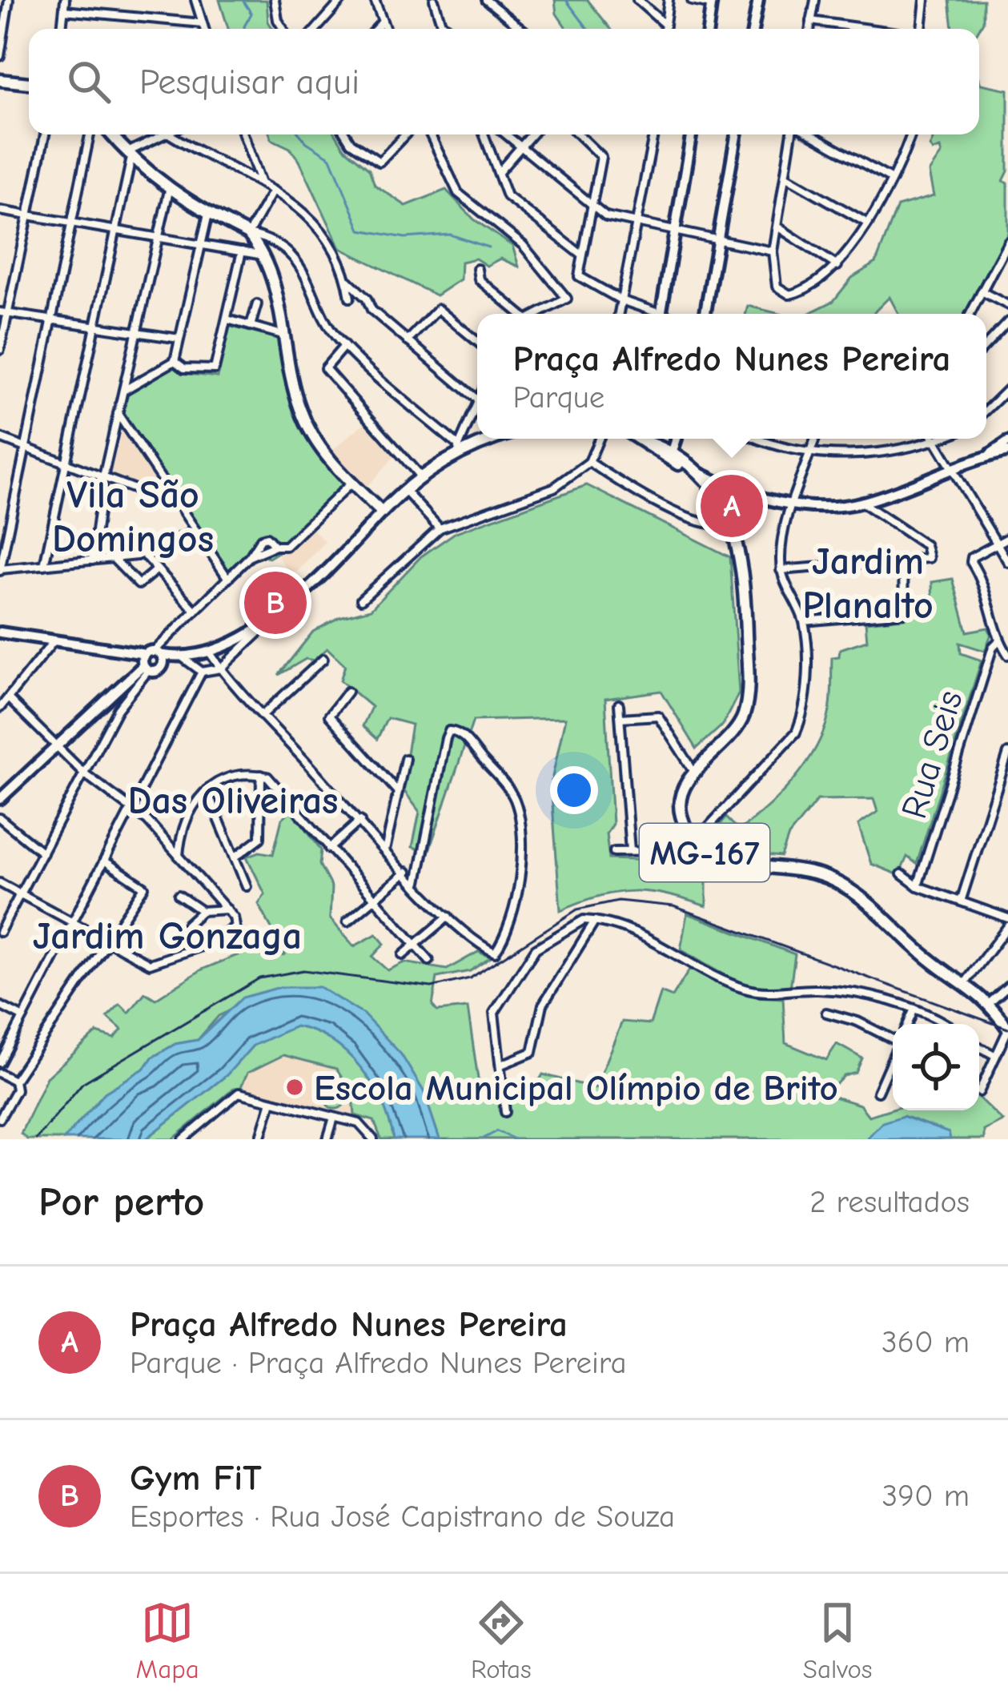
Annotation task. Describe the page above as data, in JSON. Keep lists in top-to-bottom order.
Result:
{
  "streets": {
    "main road": ["MG-167"],
    "street": ["Rua Seis"]
  },
  "districts": [
    "Vila São Domingos",
    "Jardim Planalto",
    "Das Oliveiras",
    "Jardim Gonzaga"
  ],
  "places": ["Escola Municipal Olímpio de Brito"],
  "page": {
    "search": "Pesquisar aqui",
    "popup": ["Praça Alfredo Nunes Pereira", "Parque"],
    "pins": ["A", "B"],
    "heading": ["Por perto", "2 resultados"],
    "list": [
      {
        "mark": "A",
        "name": "Praça Alfredo Nunes Pereira",
        "note": "Parque · Praça Alfredo Nunes Pereira",
        "value": "360 m"
      },
      {
        "mark": "B",
        "name": "Gym FiT",
        "note": "Esportes · Rua José Capistrano de Souza",
        "value": "390 m"
      }
    ],
    "nav": ["Mapa", "Rotas", "Salvos"]
  }
}
